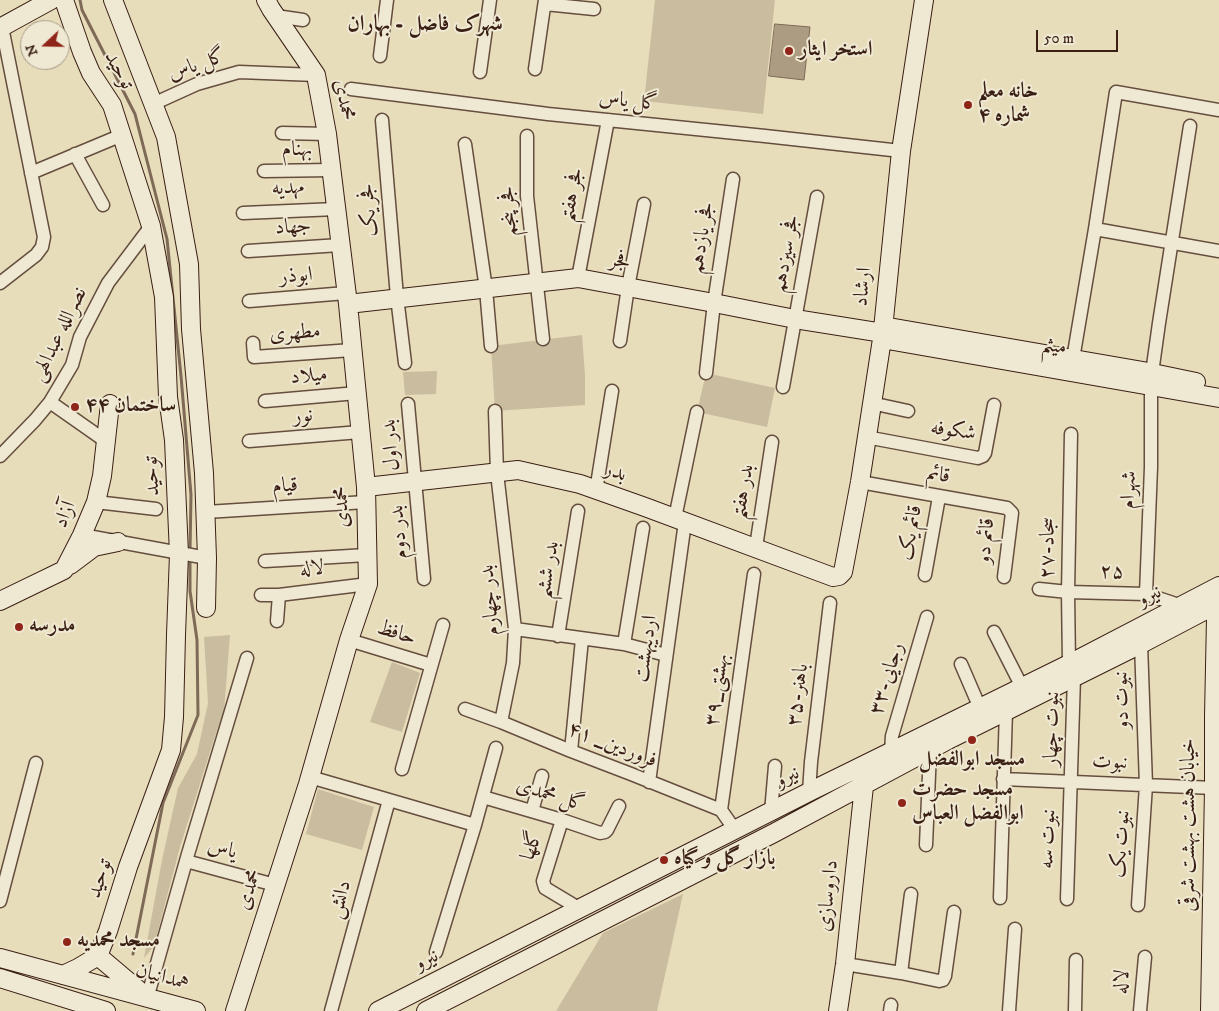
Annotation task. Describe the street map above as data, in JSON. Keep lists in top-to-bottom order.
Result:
{
  "streets": {
    "street": [
      "گل یاس",
      "توحید",
      "محمدی",
      "بهنام",
      "مهدیه",
      "فجر هفتم",
      "فجر یک",
      "فجر پنجم",
      "جهاد",
      "فجر یازدهم",
      "فجر سیزدهم",
      "فجر",
      "ابوذر",
      "ارشاد",
      "مطهری",
      "نصرالله عبدالهی",
      "میثم",
      "میلاد",
      "نور",
      "شکوفه",
      "بدر اول",
      "بدر",
      "قائم",
      "قیام",
      "شهرام",
      "بدر هفتم",
      "آزاد",
      "بدر دوم",
      "قائم یک",
      "قائم دو",
      "۲۷-سجاد",
      "لاله",
      "بدر ششم",
      "۲۵",
      "نیرو",
      "بدر چهارم",
      "حافظ",
      "اردیبهشت",
      "۳۳-رجایی",
      "۳۹_بهشتی",
      "۳۵-باهنر",
      "نبوت دو",
      "نبوت چهار",
      "۴۱ _فروردین",
      "نبوت",
      "گل محمدی",
      "خیابان هشت بهشت شرقی",
      "نبوت سه",
      "نبوت یک",
      "گلها",
      "یاس",
      "داروسازی",
      "دانش",
      "همدانیان"
    ]
  },
  "crossings": [
    ["گل یاس", "محمدی"],
    ["گل یاس", "فجر هفتم"],
    ["گل یاس", "ارشاد"],
    ["توحید", "نصرالله عبدالهی"],
    ["محمدی", "بهنام"],
    ["محمدی", "مهدیه"],
    ["محمدی", "جهاد"],
    ["محمدی", "فجر"],
    ["محمدی", "ابوذر"],
    ["محمدی", "مطهری"],
    ["محمدی", "میلاد"],
    ["محمدی", "نور"],
    ["محمدی", "بدر"],
    ["محمدی", "قیام"],
    ["محمدی", "لاله"],
    ["محمدی", "حافظ"],
    ["محمدی", "یاس"],
    ["فجر هفتم", "فجر"],
    ["فجر یک", "فجر"],
    ["فجر پنجم", "فجر"],
    ["فجر یازدهم", "فجر"],
    ["فجر سیزدهم", "فجر"],
    ["فجر", "ابوذر"],
    ["فجر", "ارشاد"],
    ["فجر", "میثم"],
    ["ارشاد", "میثم"],
    ["ارشاد", "شکوفه"],
    ["ارشاد", "بدر"],
    ["ارشاد", "قائم"],
    ["میثم", "شهرام"],
    ["بدر اول", "بدر"],
    ["بدر اول", "بدر دوم"],
    ["بدر", "قیام"],
    ["بدر", "بدر هفتم"],
    ["بدر", "بدر دوم"],
    ["بدر", "بدر چهارم"],
    ["بدر", "اردیبهشت"],
    ["قائم", "قائم یک"],
    ["قائم", "قائم دو"],
    ["شهرام", "۲۵"],
    ["۲۷-سجاد", "۲۵"],
    ["۲۷-سجاد", "نیرو"],
    ["۲۷-سجاد", "نبوت چهار"],
    ["۲۵", "نیرو"],
    ["نیرو", "۳۳-رجایی"],
    ["نیرو", "۳۵-باهنر"],
    ["نیرو", "نبوت دو"],
    ["نیرو", "نبوت چهار"],
    ["نیرو", "خیابان هشت بهشت شرقی"],
    ["نیرو", "گلها"],
    ["نیرو", "داروسازی"],
    ["بدر چهارم", "۴۱ _فروردین"],
    ["اردیبهشت", "۴۱ _فروردین"],
    ["۳۹_بهشتی", "۴۱ _فروردین"],
    ["نبوت دو", "نبوت"],
    ["نبوت دو", "نبوت یک"],
    ["نبوت چهار", "نبوت"],
    ["نبوت چهار", "نبوت سه"],
    ["نبوت", "خیابان هشت بهشت شرقی"],
    ["نبوت", "نبوت سه"],
    ["نبوت", "نبوت یک"],
    ["گل محمدی", "گلها"]
  ],
  "districts": ["شهرک فاضل - بهاران"],
  "places": [
    "استخر ایثار",
    "خانه معلم شماره ۴",
    "ساختمان ۴۴",
    "مدرسه",
    "مسجد ابوالفضل",
    "مسجد حضرت ابوالفضل العباس",
    "بازار گل و گیاه",
    "مسجد محمدیه"
  ],
  "scale_bar": "50 m",
  "north": "left"
}
